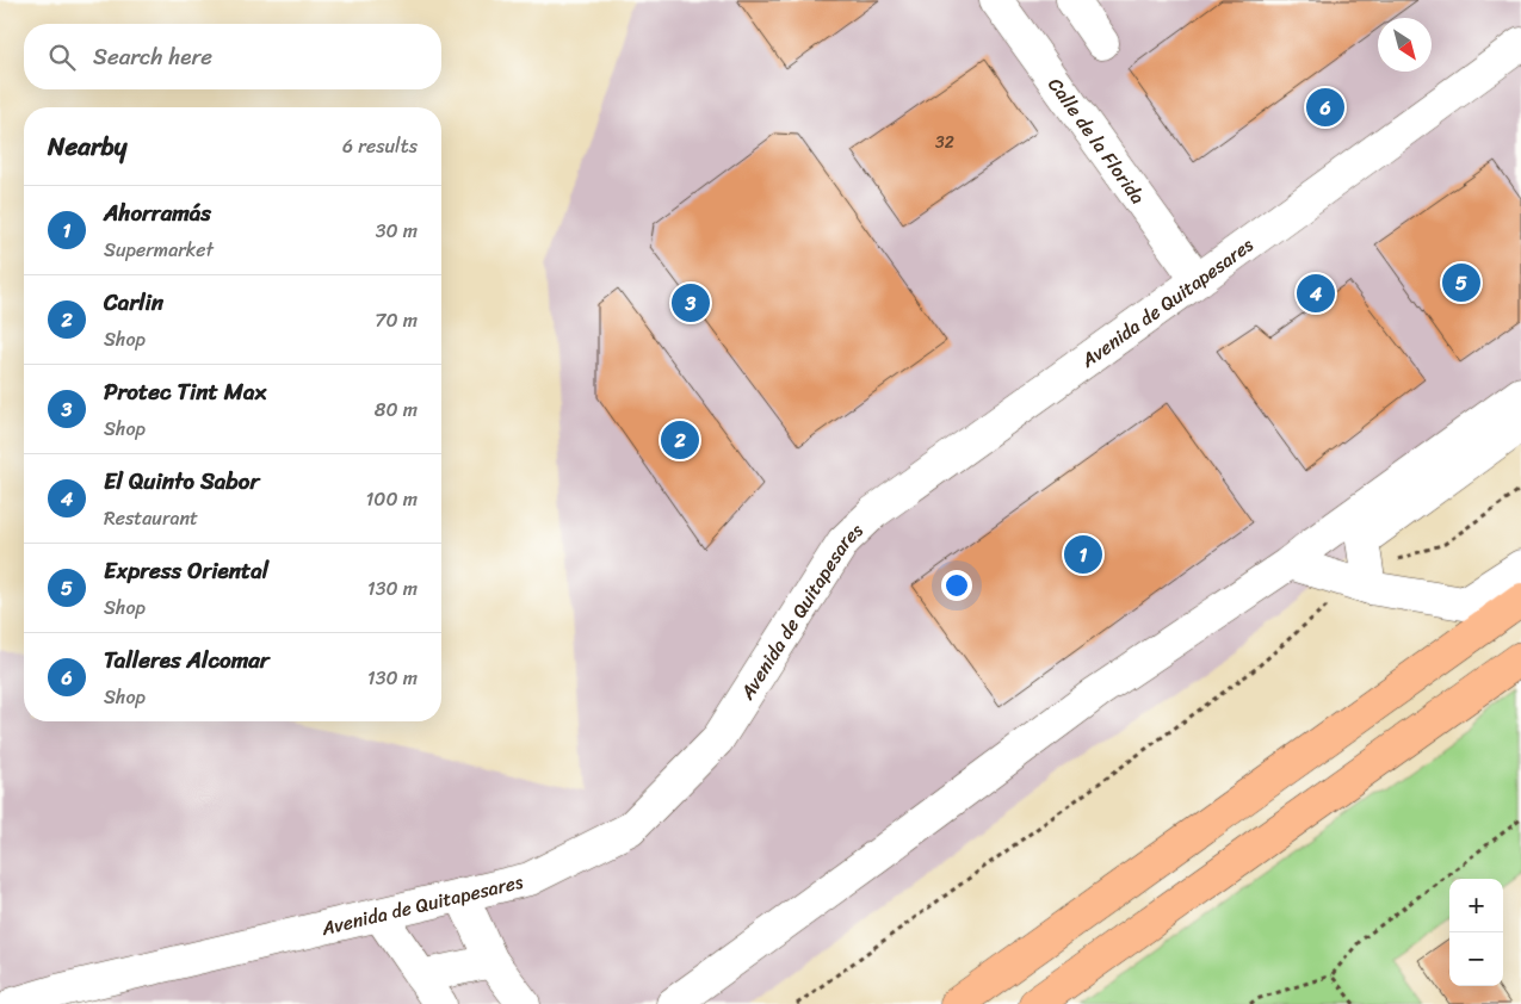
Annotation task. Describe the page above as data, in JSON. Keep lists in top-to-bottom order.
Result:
{
  "streets": {
    "street": ["Calle de la Florida", "Avenida de Quitapesares"]
  },
  "crossings": [
    ["Calle de la Florida", "Avenida de Quitapesares"]
  ],
  "house_numbers": ["32"],
  "north": "bottom right",
  "page": {
    "search": "Search here",
    "pins": [
      "6",
      "5",
      "4",
      "3",
      "2",
      "1"
    ],
    "heading": ["Nearby", "6 results"],
    "list": [
      {
        "mark": "1",
        "name": "Ahorramás",
        "note": "Supermarket",
        "value": "30 m"
      },
      {
        "mark": "2",
        "name": "Carlin",
        "note": "Shop",
        "value": "70 m"
      },
      {
        "mark": "3",
        "name": "Protec Tint Max",
        "note": "Shop",
        "value": "80 m"
      },
      {
        "mark": "4",
        "name": "El Quinto Sabor",
        "note": "Restaurant",
        "value": "100 m"
      },
      {
        "mark": "5",
        "name": "Express Oriental",
        "note": "Shop",
        "value": "130 m"
      },
      {
        "mark": "6",
        "name": "Talleres Alcomar",
        "note": "Shop",
        "value": "130 m"
      }
    ],
    "map_buttons": ["+", "−"]
  }
}
